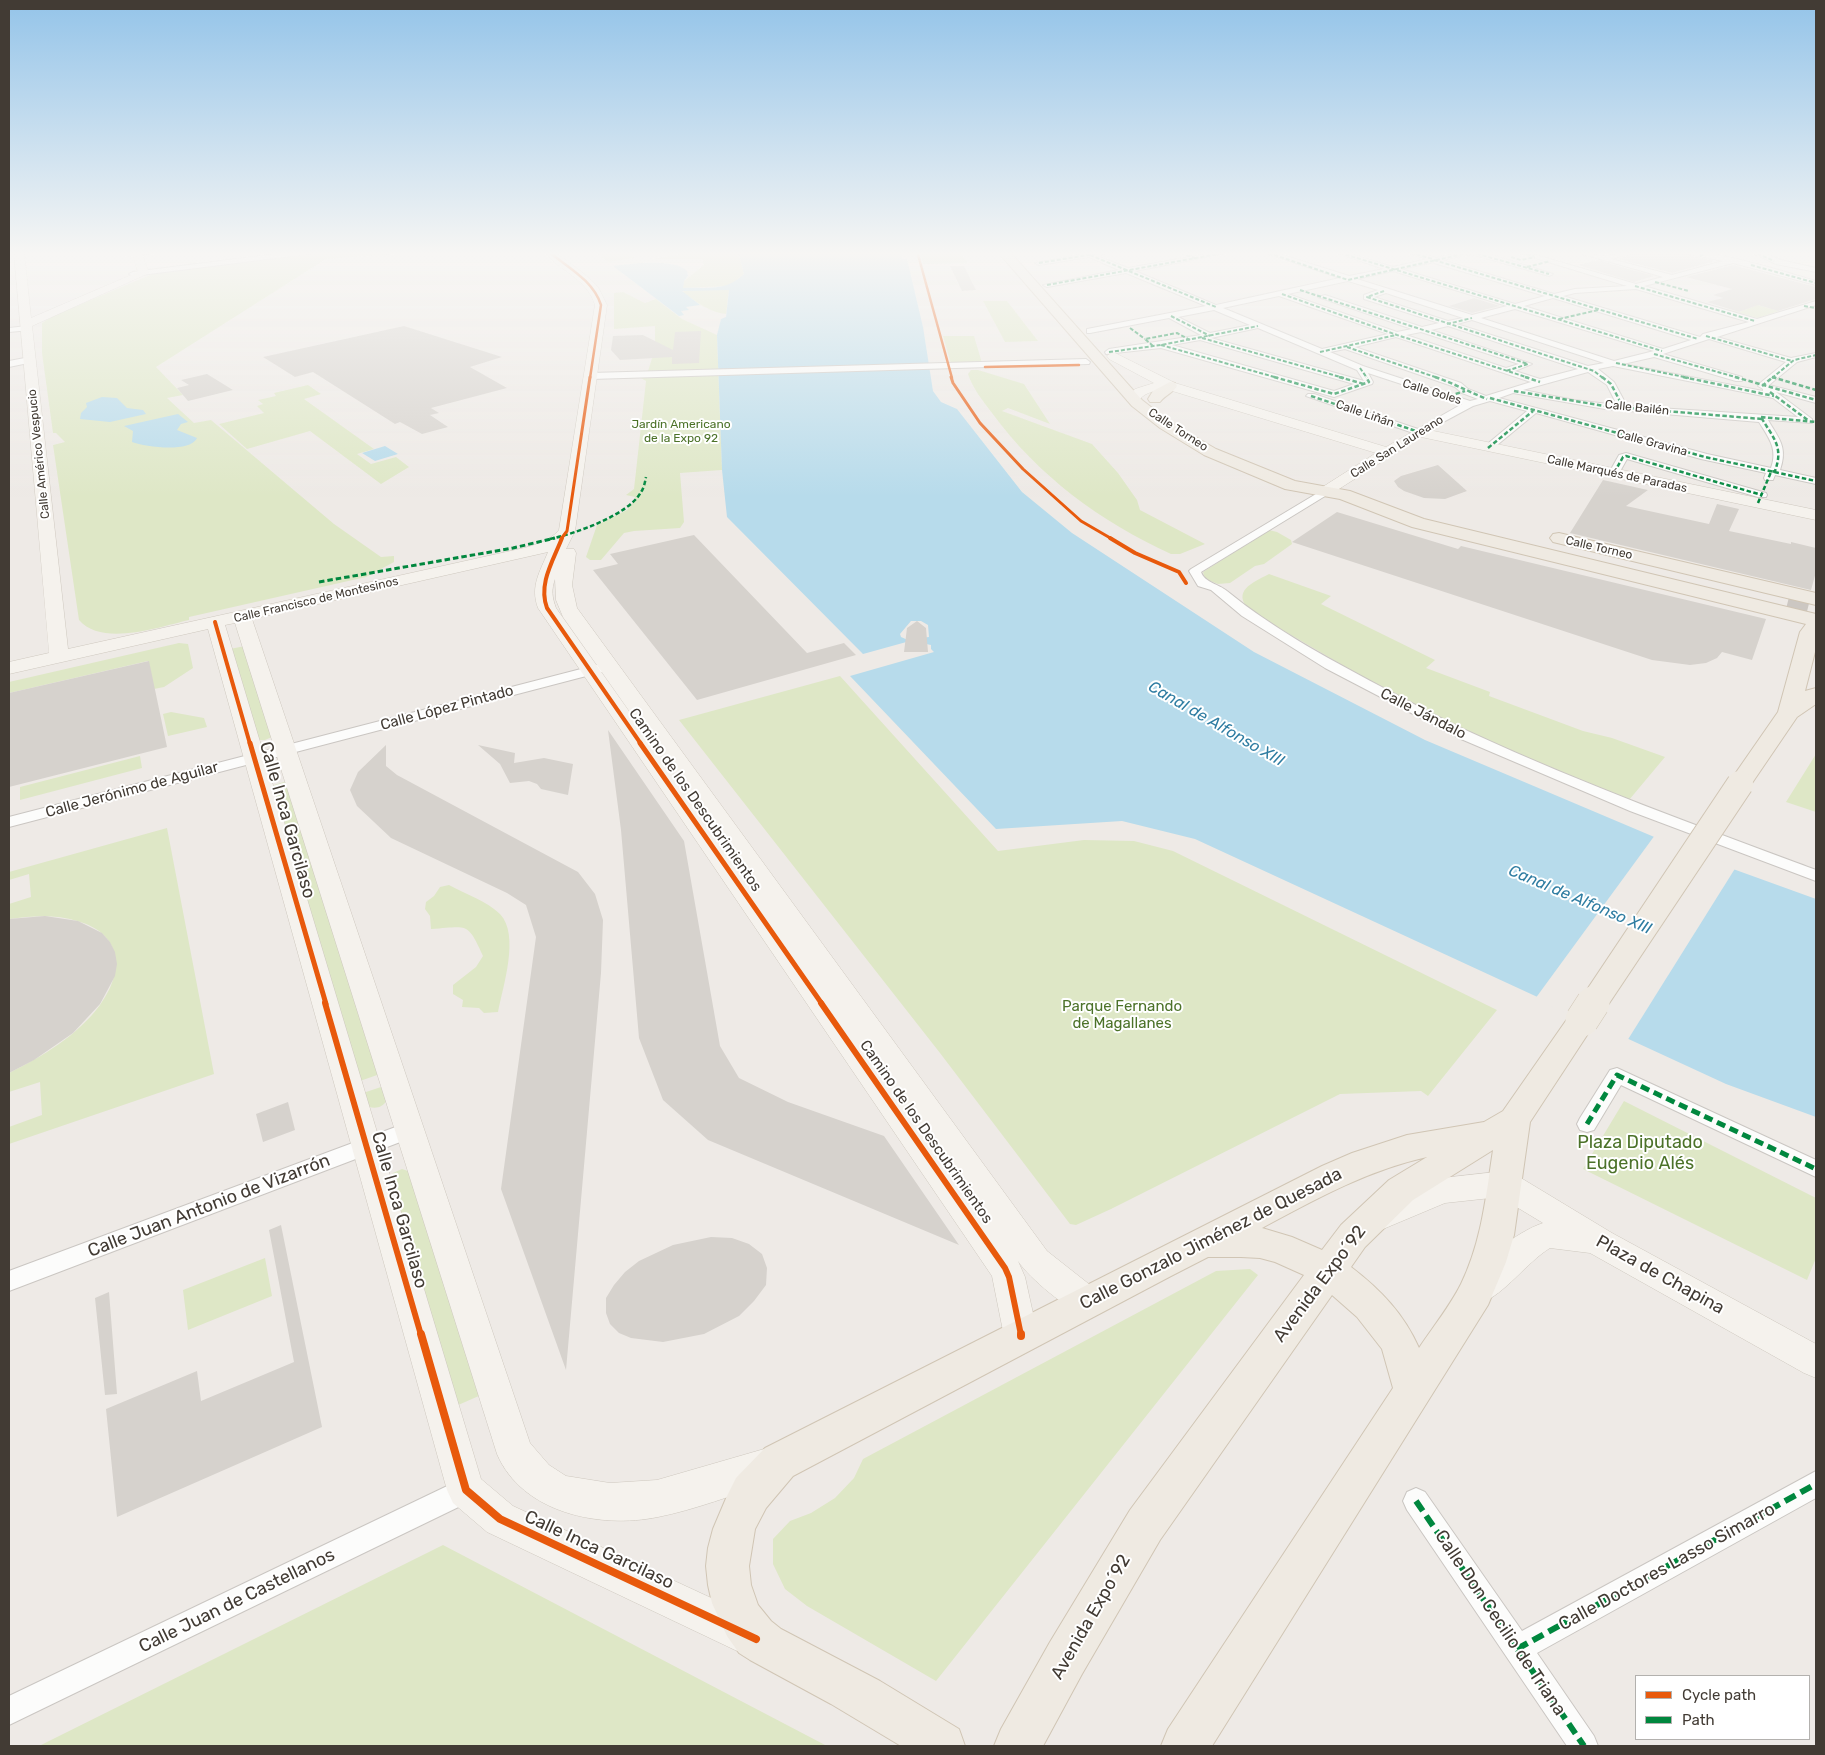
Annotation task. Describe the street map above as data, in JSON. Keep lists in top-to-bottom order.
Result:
{
  "streets": {
    "main road": [
      "Calle Torneo",
      "Calle Inca Garcilaso",
      "Calle Gonzalo Jiménez de Quesada",
      "Avenida Expo´92"
    ],
    "street": [
      "Calle Goles",
      "Calle Bailén",
      "Calle Liñán",
      "Calle Gravina",
      "Calle San Laureano",
      "Calle Américo Vespucio",
      "Calle Marqués de Paradas",
      "Calle Francisco de Montesinos",
      "Calle López Pintado",
      "Calle Jándalo",
      "Calle Jerónimo de Aguilar",
      "Camino de los Descubrimientos",
      "Calle Juan Antonio de Vizarrón",
      "Plaza de Chapina",
      "Calle Doctores Lasso Simarro",
      "Calle Juan de Castellanos",
      "Calle Don Cecilio de Triana"
    ]
  },
  "crossings": [
    ["Calle Goles", "Calle San Laureano"],
    ["Calle Bailén", "Calle San Laureano"],
    ["Calle Liñán", "Calle San Laureano"],
    ["Calle Liñán", "Calle Marqués de Paradas"],
    ["Calle Torneo", "Calle San Laureano"],
    ["Calle Torneo", "Calle Jándalo"],
    ["Calle Gravina", "Calle San Laureano"],
    ["Calle San Laureano", "Calle Marqués de Paradas"],
    ["Calle San Laureano", "Calle Jándalo"],
    ["Calle Américo Vespucio", "Calle Francisco de Montesinos"],
    ["Calle Francisco de Montesinos", "Camino de los Descubrimientos"],
    ["Calle Francisco de Montesinos", "Calle Inca Garcilaso"],
    ["Calle López Pintado", "Calle Jerónimo de Aguilar"],
    ["Calle López Pintado", "Camino de los Descubrimientos"],
    ["Calle López Pintado", "Calle Inca Garcilaso"],
    ["Calle Jerónimo de Aguilar", "Calle Inca Garcilaso"],
    ["Camino de los Descubrimientos", "Calle Gonzalo Jiménez de Quesada"],
    ["Calle Inca Garcilaso", "Calle Juan Antonio de Vizarrón"],
    ["Calle Inca Garcilaso", "Calle Gonzalo Jiménez de Quesada"],
    ["Calle Inca Garcilaso", "Calle Juan de Castellanos"],
    ["Calle Gonzalo Jiménez de Quesada", "Avenida Expo´92"],
    ["Calle Doctores Lasso Simarro", "Calle Don Cecilio de Triana"]
  ],
  "water": ["Canal de Alfonso XIII"],
  "parks": ["Jardín Americano de la Expo 92", "Parque Fernando de Magallanes", "Plaza Diputado Eugenio Alés"],
  "legend": ["Cycle path", "Path"]
}
